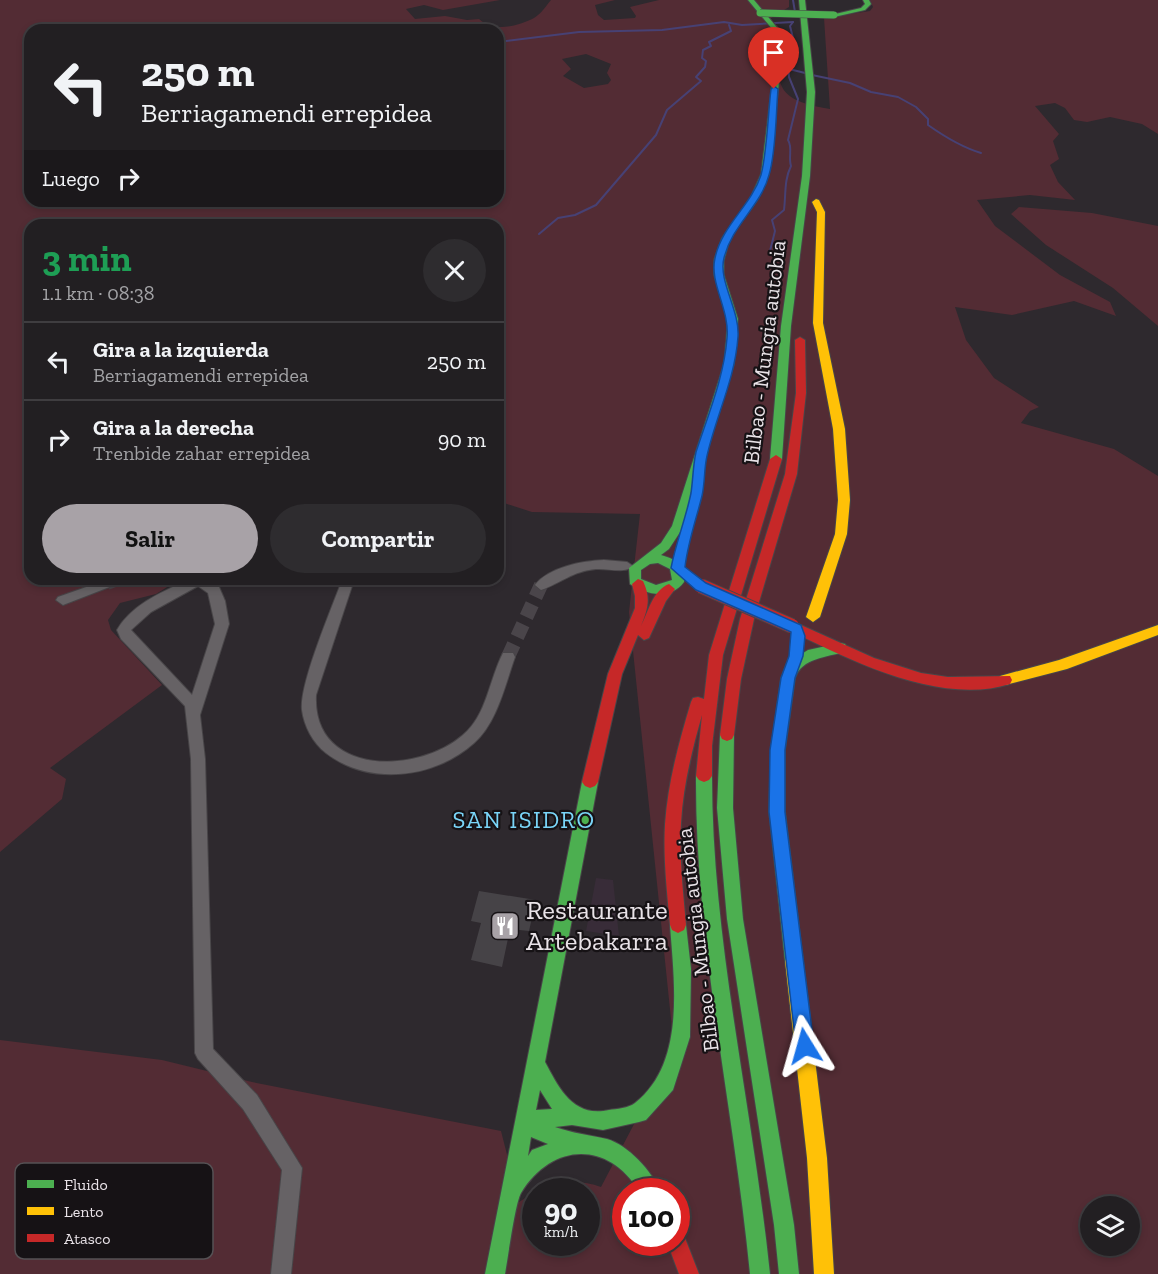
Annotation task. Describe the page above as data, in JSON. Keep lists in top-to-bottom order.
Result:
{
  "streets": {
    "main road": ["Bilbao - Mungia autobia"]
  },
  "districts": ["SAN ISIDRO"],
  "places": {
    "restaurant": ["Restaurante Artebakarra"]
  },
  "legend": ["Fluido", "Lento", "Atasco"],
  "page": {
    "turn": ["250 m", "Berriagamendi errepidea"],
    "then": "Luego",
    "heading": ["3 min", "1.1 km · 08:38"],
    "list": [
      {
        "name": "Gira a la izquierda",
        "note": "Berriagamendi errepidea",
        "value": "250 m"
      },
      {
        "name": "Gira a la derecha",
        "note": "Trenbide zahar errepidea",
        "value": "90 m"
      }
    ],
    "buttons": ["Salir", "Compartir"],
    "speed": "90 km/h",
    "limit": "100"
  }
}
